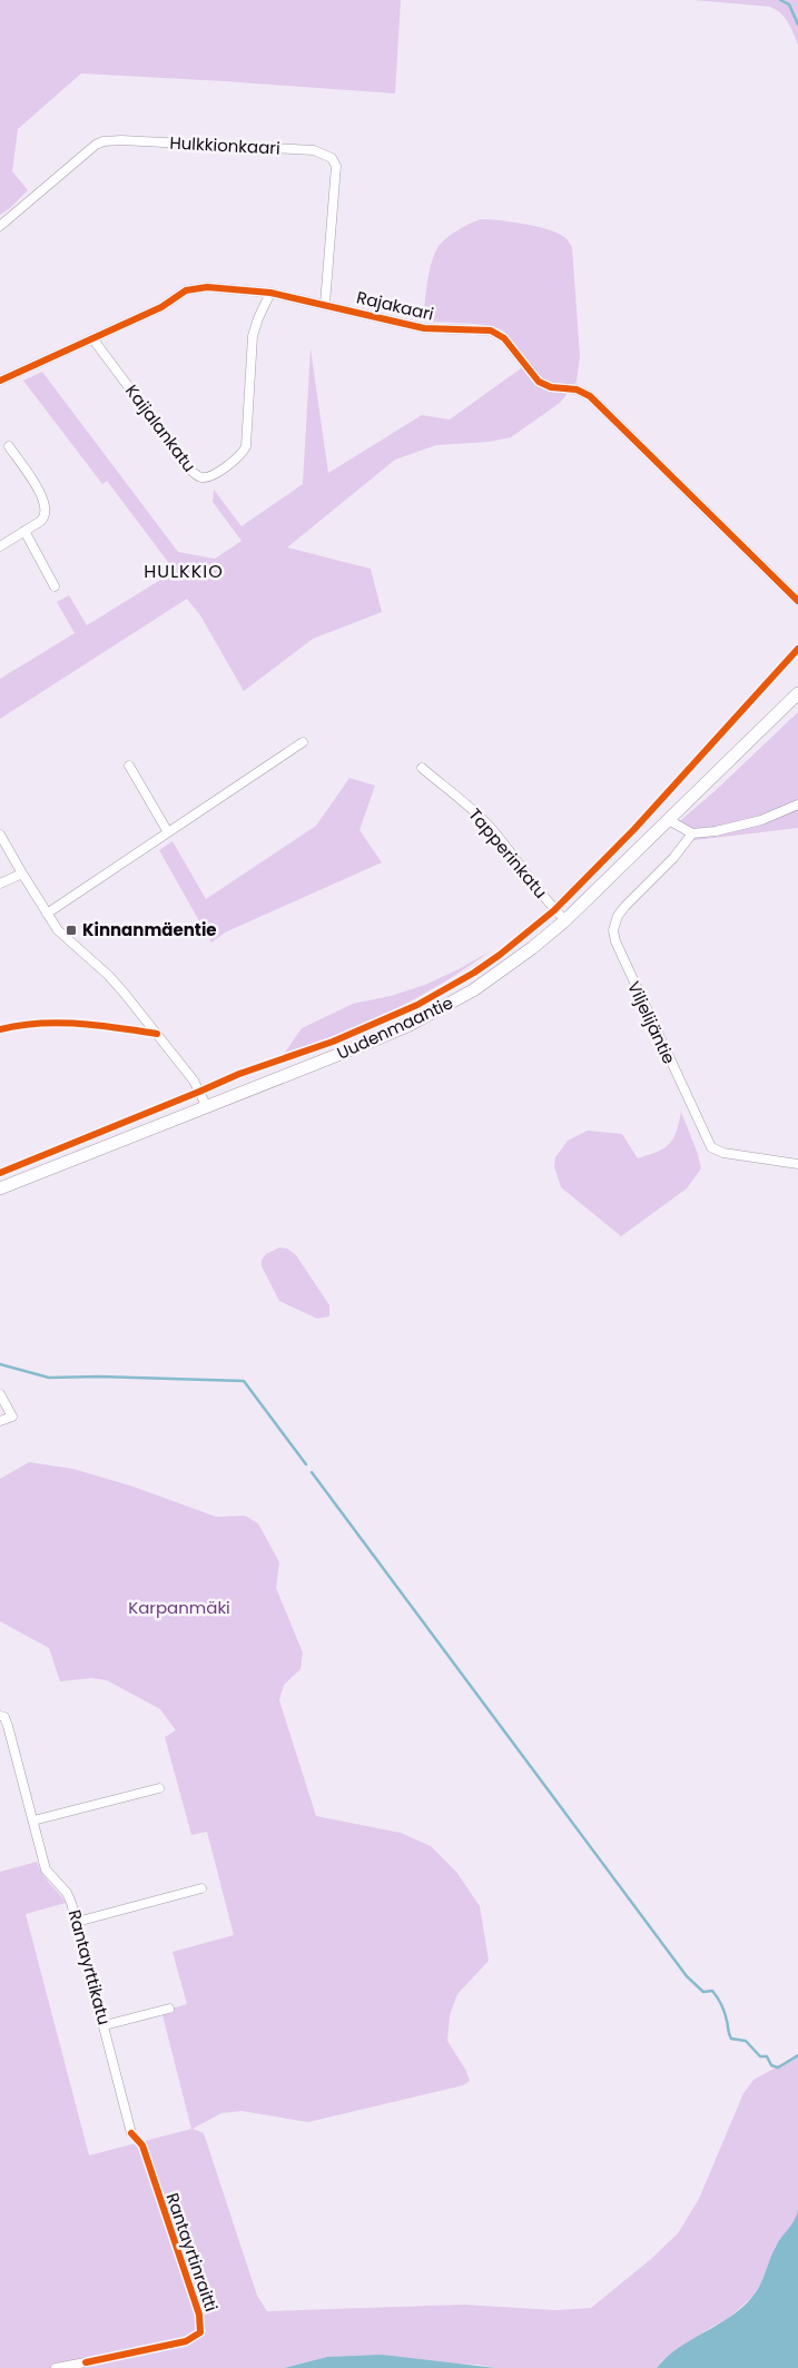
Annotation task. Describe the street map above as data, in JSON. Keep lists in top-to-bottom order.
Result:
{
  "streets": {
    "main road": ["Uudenmaantie"],
    "street": [
      "Hulkkionkaari",
      "Rajakaari",
      "Kaijalankatu",
      "Tapperinkatu",
      "Viljelijäntie",
      "Rantayrttikatu"
    ],
    "cycle path": ["Rantayrtinraitti"]
  },
  "crossings": [
    ["Hulkkionkaari", "Rajakaari"],
    ["Rajakaari", "Kaijalankatu"],
    ["Tapperinkatu", "Uudenmaantie"]
  ],
  "districts": ["HULKKIO"],
  "parks": ["Karpanmäki"],
  "places": {
    "transit": ["Kinnanmäentie"]
  }
}
